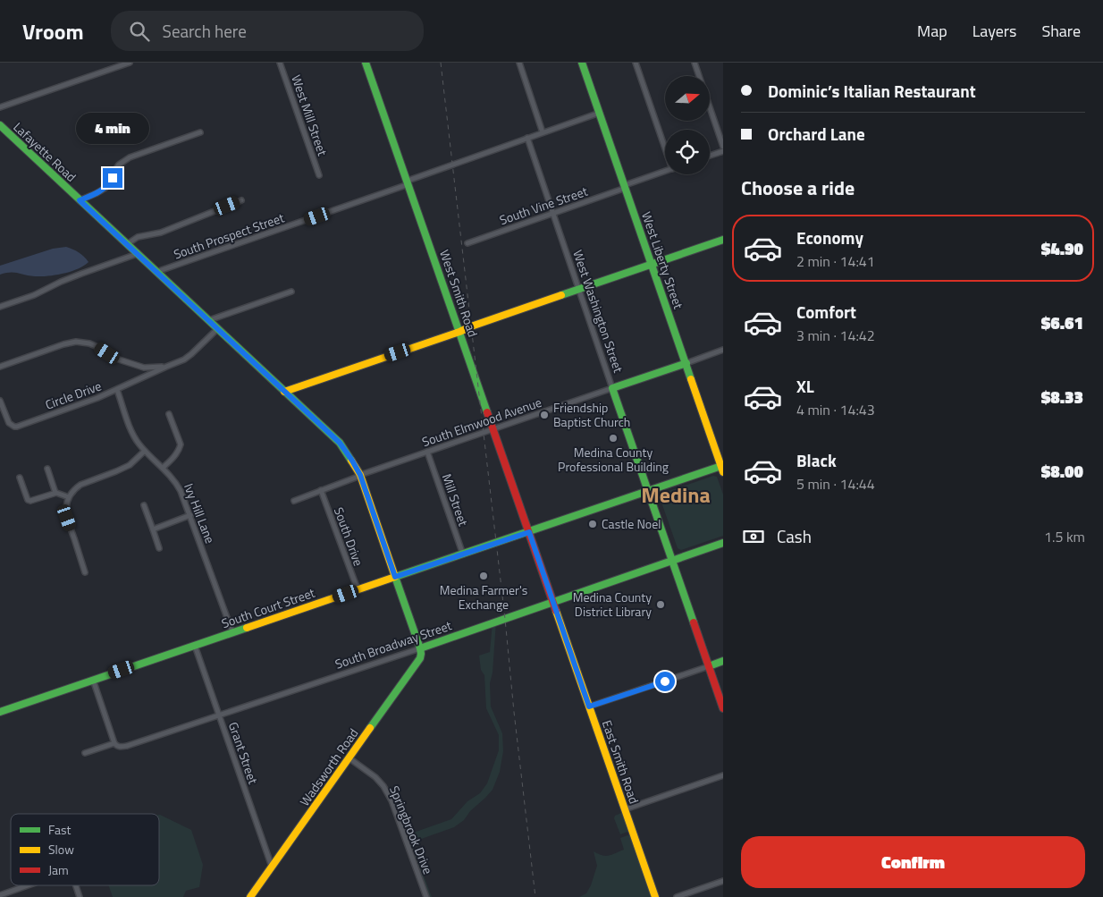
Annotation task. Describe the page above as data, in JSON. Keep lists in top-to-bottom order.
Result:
{
  "streets": {
    "main road": [
      "Lafayette Road",
      "West Liberty Street",
      "West Smith Road",
      "West Washington Street",
      "South Elmwood Avenue",
      "South Court Street",
      "South Broadway Street",
      "East Smith Road",
      "Wadsworth Road"
    ],
    "street": [
      "West Mill Street",
      "South Vine Street",
      "South Prospect Street",
      "Circle Drive",
      "Mill Street",
      "Ivy Hill Lane",
      "South Drive",
      "Grant Street",
      "Springbrook Drive"
    ]
  },
  "crossings": [
    ["Lafayette Road", "South Prospect Street"],
    ["Lafayette Road", "Circle Drive"],
    ["Lafayette Road", "South Elmwood Avenue"],
    ["Lafayette Road", "South Court Street"],
    ["Lafayette Road", "South Broadway Street"],
    ["Lafayette Road", "Wadsworth Road"],
    ["South Vine Street", "West Liberty Street"],
    ["South Vine Street", "West Washington Street"],
    ["South Prospect Street", "West Liberty Street"],
    ["South Prospect Street", "West Smith Road"],
    ["South Prospect Street", "West Washington Street"],
    ["West Liberty Street", "South Elmwood Avenue"],
    ["West Liberty Street", "South Court Street"],
    ["West Smith Road", "South Elmwood Avenue"],
    ["West Smith Road", "South Court Street"],
    ["West Smith Road", "East Smith Road"],
    ["West Washington Street", "South Elmwood Avenue"],
    ["West Washington Street", "South Court Street"],
    ["West Washington Street", "South Broadway Street"],
    ["Circle Drive", "Ivy Hill Lane"],
    ["South Elmwood Avenue", "Mill Street"],
    ["South Elmwood Avenue", "South Drive"],
    ["Mill Street", "South Court Street"],
    ["Ivy Hill Lane", "South Court Street"],
    ["South Drive", "South Court Street"],
    ["South Court Street", "Grant Street"],
    ["South Court Street", "East Smith Road"],
    ["South Broadway Street", "Grant Street"],
    ["South Broadway Street", "East Smith Road"],
    ["South Broadway Street", "Wadsworth Road"],
    ["Grant Street", "Wadsworth Road"],
    ["Wadsworth Road", "Springbrook Drive"]
  ],
  "districts": ["Medina"],
  "places": [
    "Friendship Baptist Church",
    "Medina County Professional Building",
    "Castle Noel",
    "Medina Farmer's Exchange",
    "Medina County District Library"
  ],
  "legend": ["Fast", "Slow", "Jam"],
  "north": "right",
  "page": {
    "header": "Vroom",
    "search": "Search here",
    "nav": ["Map", "Layers", "Share"],
    "banner": ["Dominic’s Italian Restaurant", "Orchard Lane"],
    "bubble": "4 min",
    "heading": "Choose a ride",
    "list": [
      {
        "name": "Economy",
        "note": "2 min · 14:41",
        "value": "$4.90"
      },
      {
        "name": "Comfort",
        "note": "3 min · 14:42",
        "value": "$6.61"
      },
      {
        "name": "XL",
        "note": "4 min · 14:43",
        "value": "$8.33"
      },
      {
        "name": "Black",
        "note": "5 min · 14:44",
        "value": "$8.00"
      }
    ],
    "pay": ["Cash", "1.5 km"],
    "buttons": "Confirm"
  }
}
